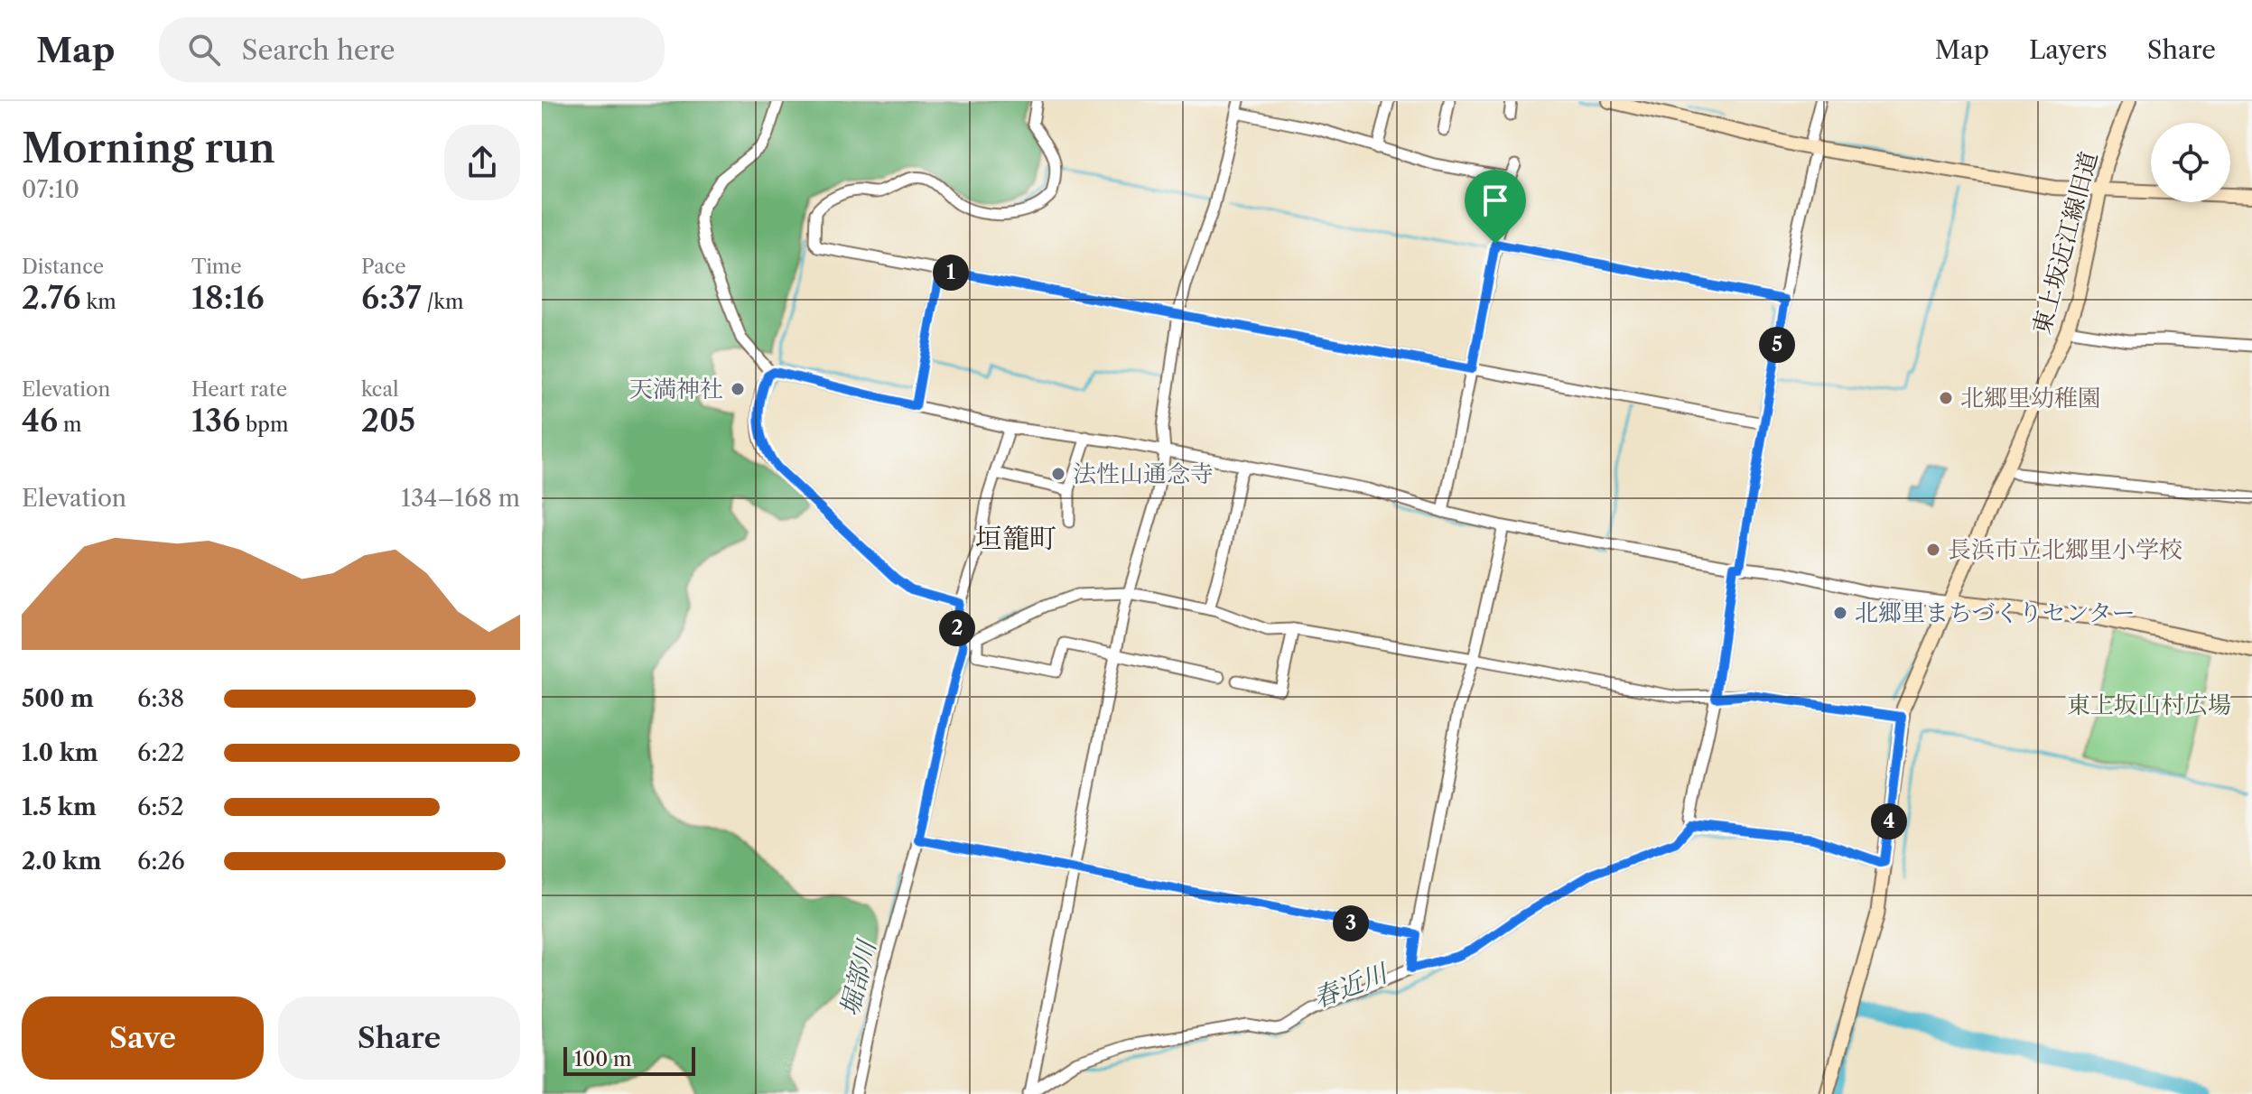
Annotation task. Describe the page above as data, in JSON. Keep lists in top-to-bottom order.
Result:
{
  "streets": {
    "street": ["東上坂近江線旧道"]
  },
  "districts": ["垣籠町"],
  "water": ["堀部川", "春近川"],
  "parks": ["東上坂山村広場"],
  "places": [
    "天満神社",
    "北郷里幼稚園",
    "法性山通念寺",
    "長浜市立北郷里小学校",
    "北郷里まちづくりセンター"
  ],
  "scale_bar": "100 m",
  "page": {
    "header": "Map",
    "search": "Search here",
    "nav": ["Map", "Layers", "Share"],
    "heading": ["Morning run", "07:10"],
    "stats": [
      ["Distance", "2.76 km"],
      ["Time", "18:16"],
      ["Pace", "6:37 /km"],
      ["Elevation", "46 m"],
      ["Heart rate", "136 bpm"],
      ["kcal", "205"]
    ],
    "pins": [
      "1",
      "5",
      "2",
      "4",
      "3"
    ],
    "chart": ["Elevation", "134–168 m"],
    "list": [
      {
        "name": "500 m",
        "note": "6:38"
      },
      {
        "name": "1.0 km",
        "note": "6:22"
      },
      {
        "name": "1.5 km",
        "note": "6:52"
      },
      {
        "name": "2.0 km",
        "note": "6:26"
      }
    ],
    "buttons": ["Save", "Share"],
    "scale": "100 m"
  }
}
